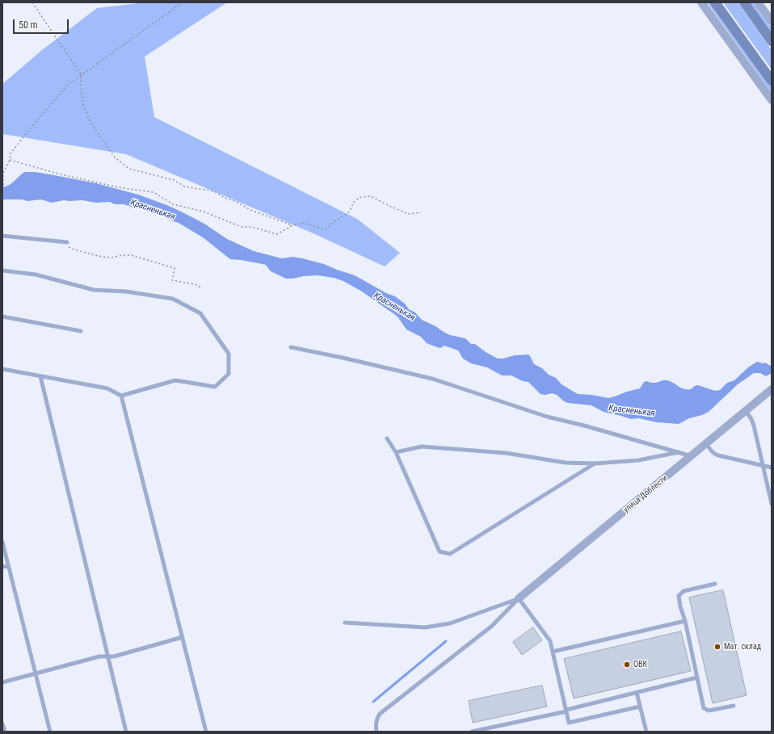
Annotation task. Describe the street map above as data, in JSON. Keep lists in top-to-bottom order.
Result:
{
  "streets": {
    "street": ["улица Доблести"]
  },
  "water": ["Красненькая"],
  "places": ["Мат. склад", "ОВК"],
  "scale_bar": "50 m"
}
